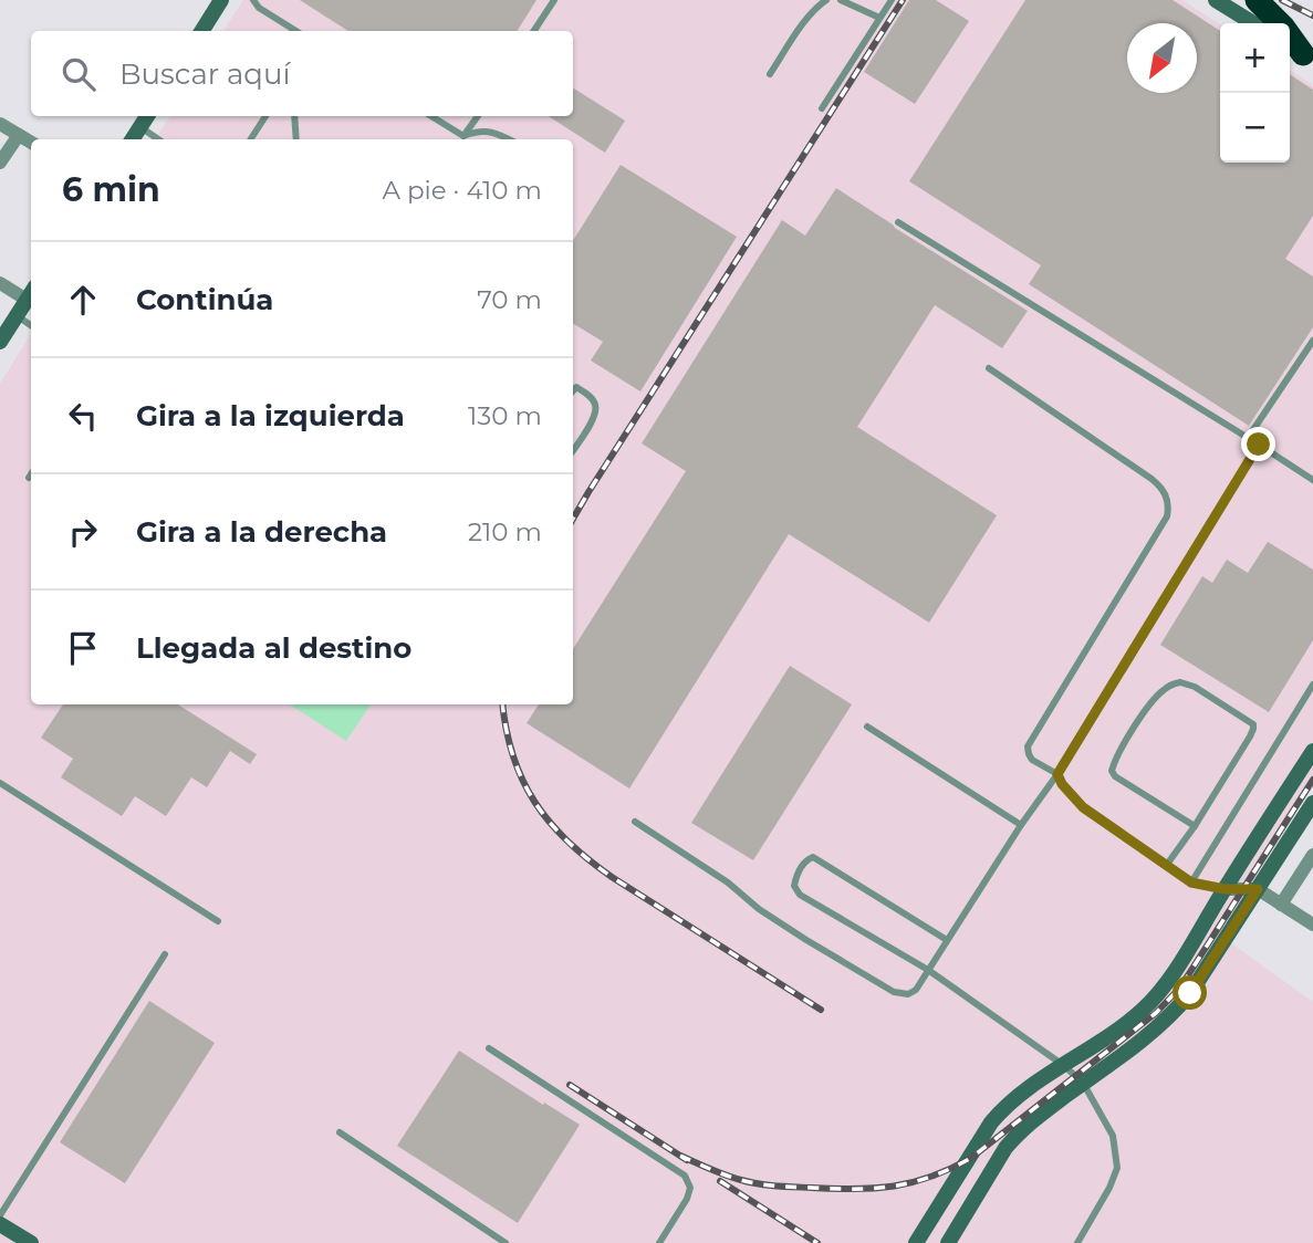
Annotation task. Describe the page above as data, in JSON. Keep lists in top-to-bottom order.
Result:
{
  "north": "bottom left",
  "page": {
    "map_buttons": ["+", "−"],
    "search": "Buscar aquí",
    "heading": ["6 min", "A pie · 410 m"],
    "list": [
      ["Continúa", "70 m"],
      ["Gira a la izquierda", "130 m"],
      ["Gira a la derecha", "210 m"],
      "Llegada al destino"
    ]
  }
}
